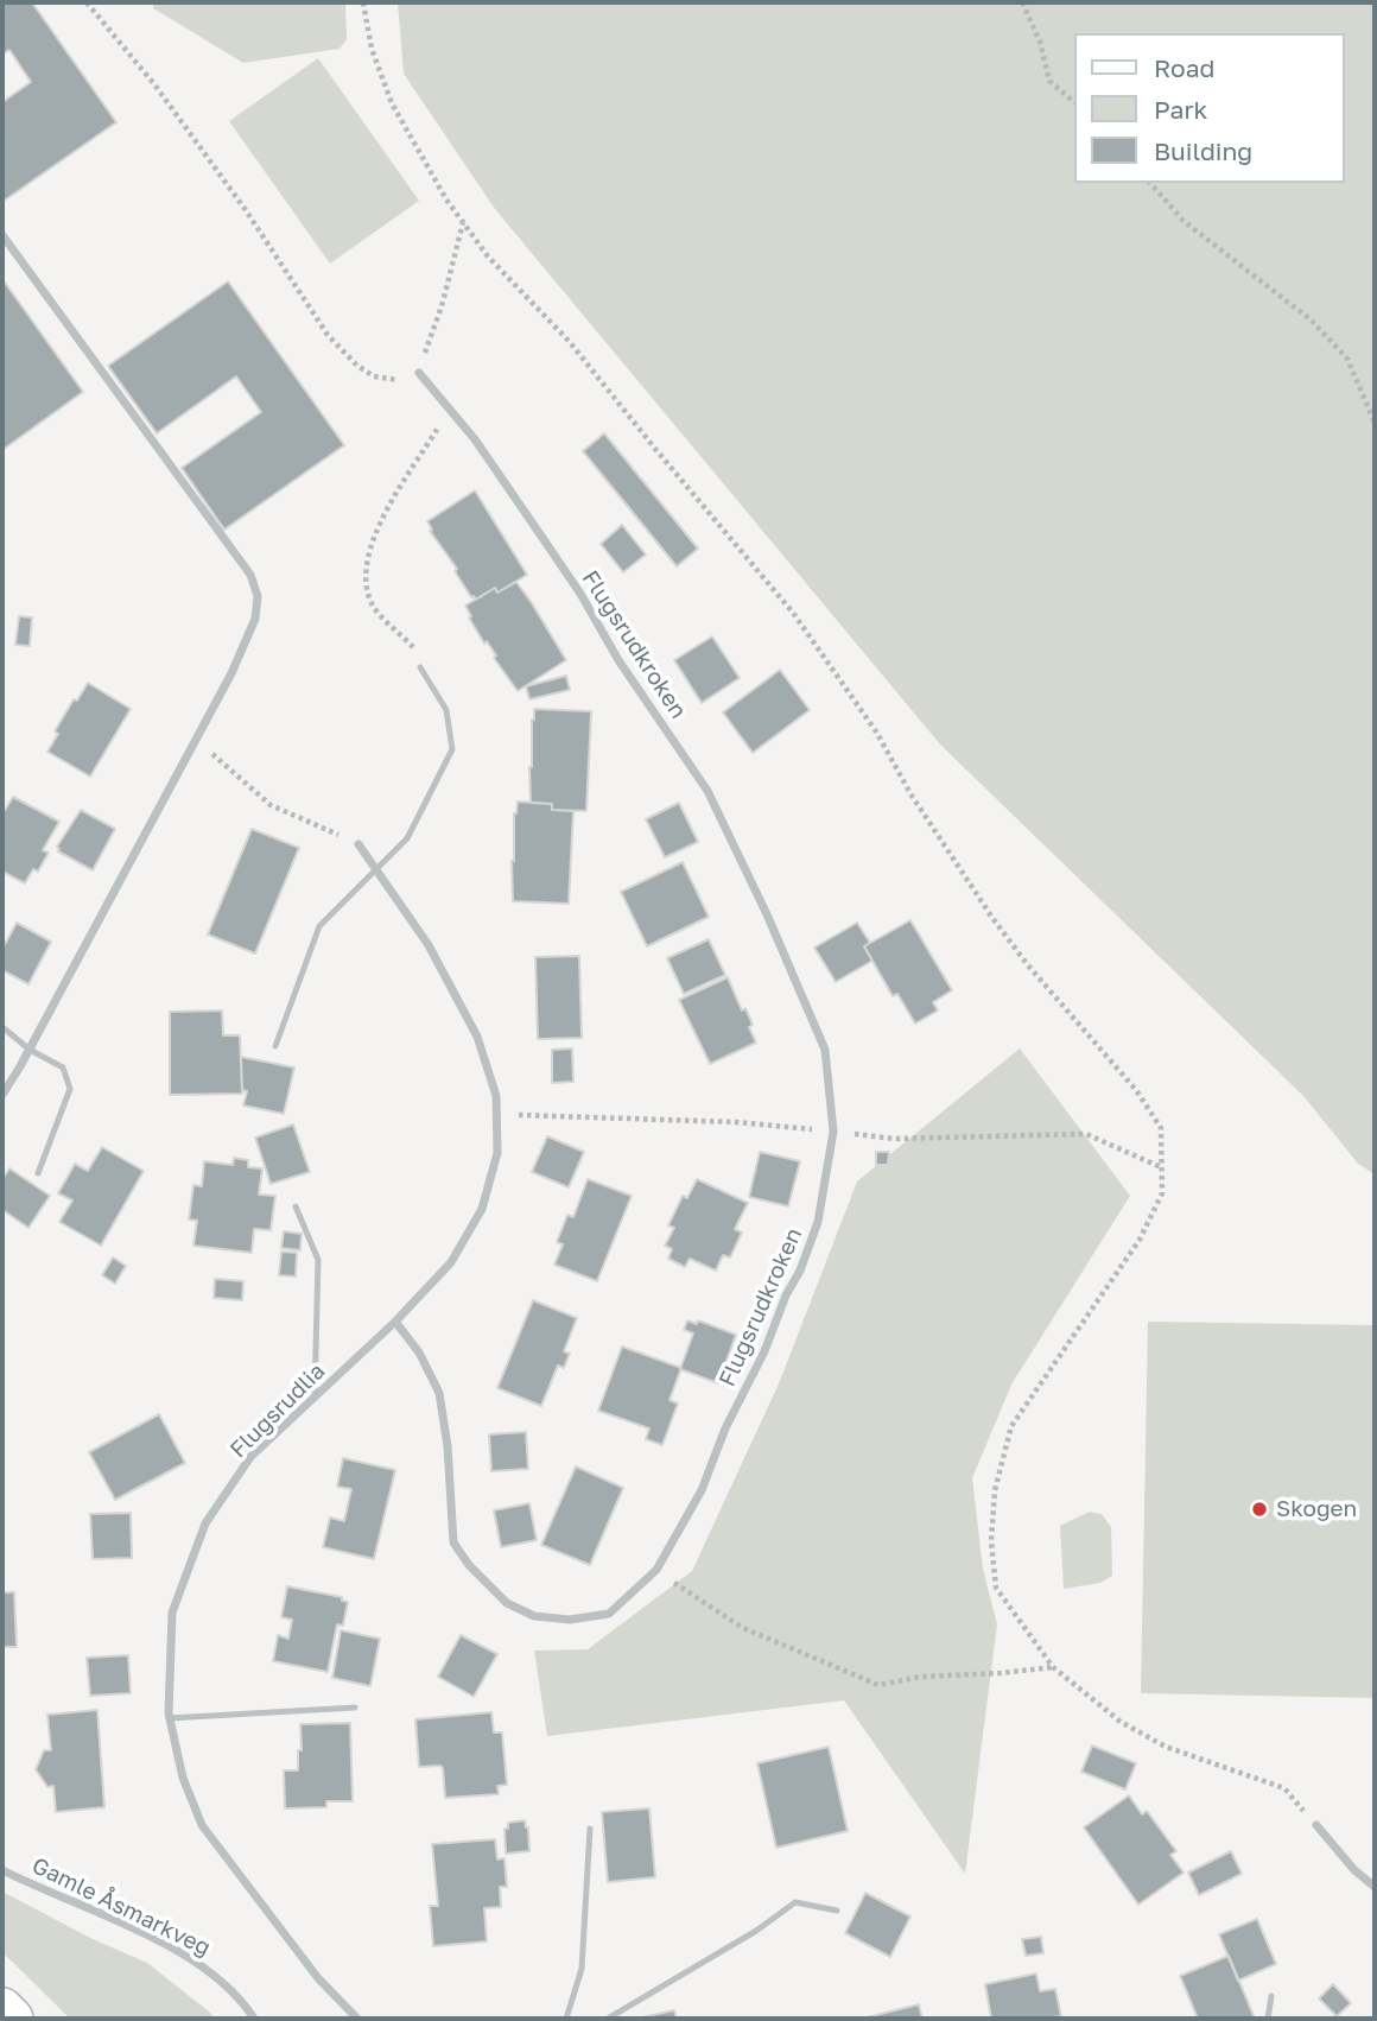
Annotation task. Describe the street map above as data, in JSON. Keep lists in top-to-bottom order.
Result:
{
  "streets": {
    "street": ["Flugsrudkroken", "Flugsrudlia", "Gamle Åsmarkveg"]
  },
  "crossings": [
    ["Flugsrudkroken", "Flugsrudlia"]
  ],
  "places": ["Skogen"],
  "legend": ["Road", "Park", "Building"]
}
